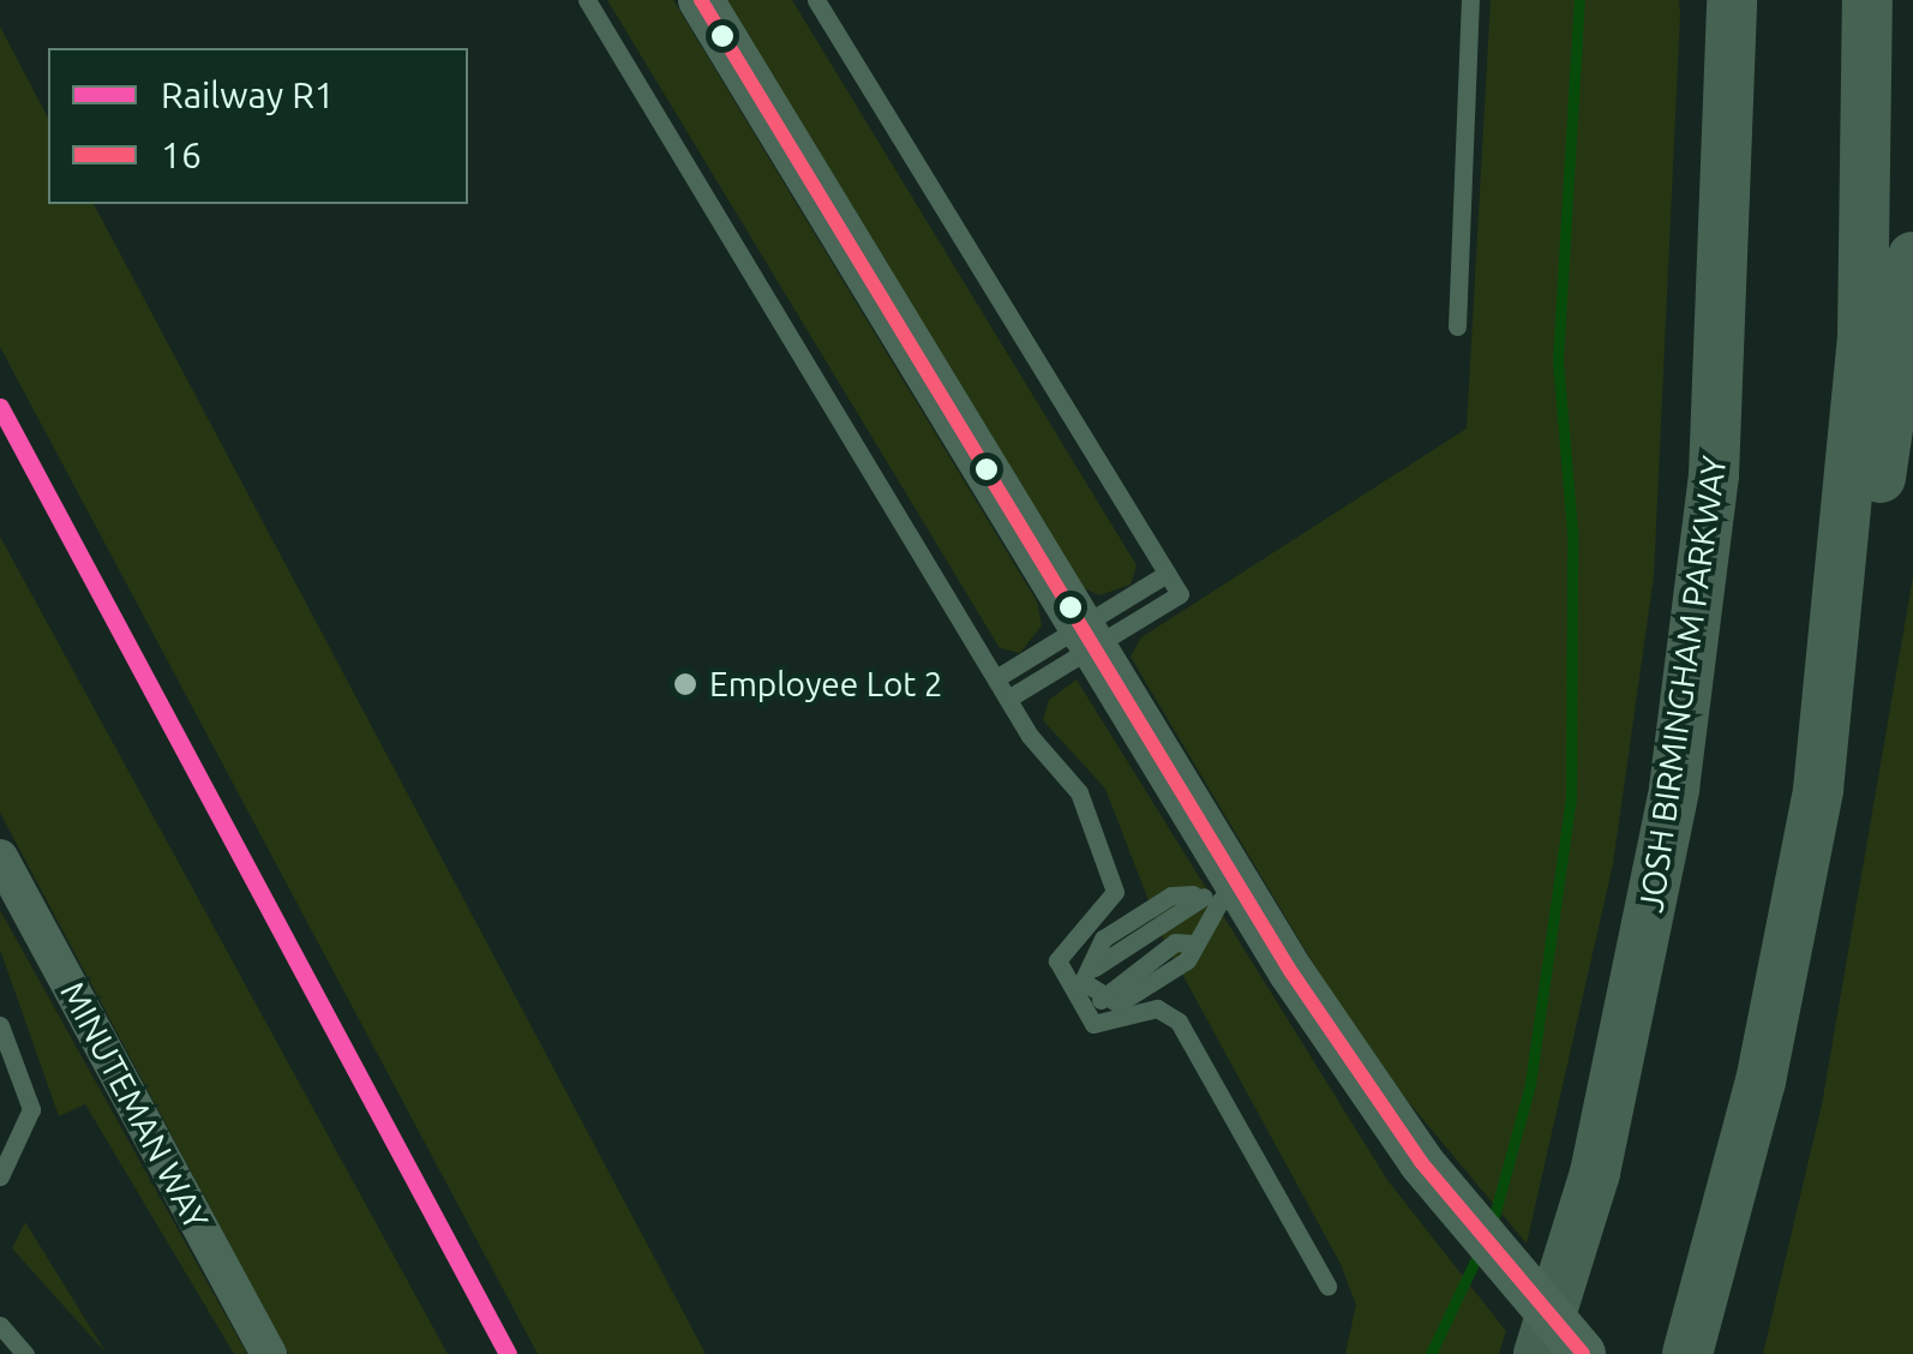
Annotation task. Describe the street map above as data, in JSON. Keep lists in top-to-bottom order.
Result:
{
  "streets": {
    "main road": ["JOSH BIRMINGHAM PARKWAY"],
    "street": ["MINUTEMAN WAY"]
  },
  "places": ["Employee Lot 2"],
  "lines": ["transit line 16", "rail line R1"],
  "legend": ["Railway R1", "16"]
}
